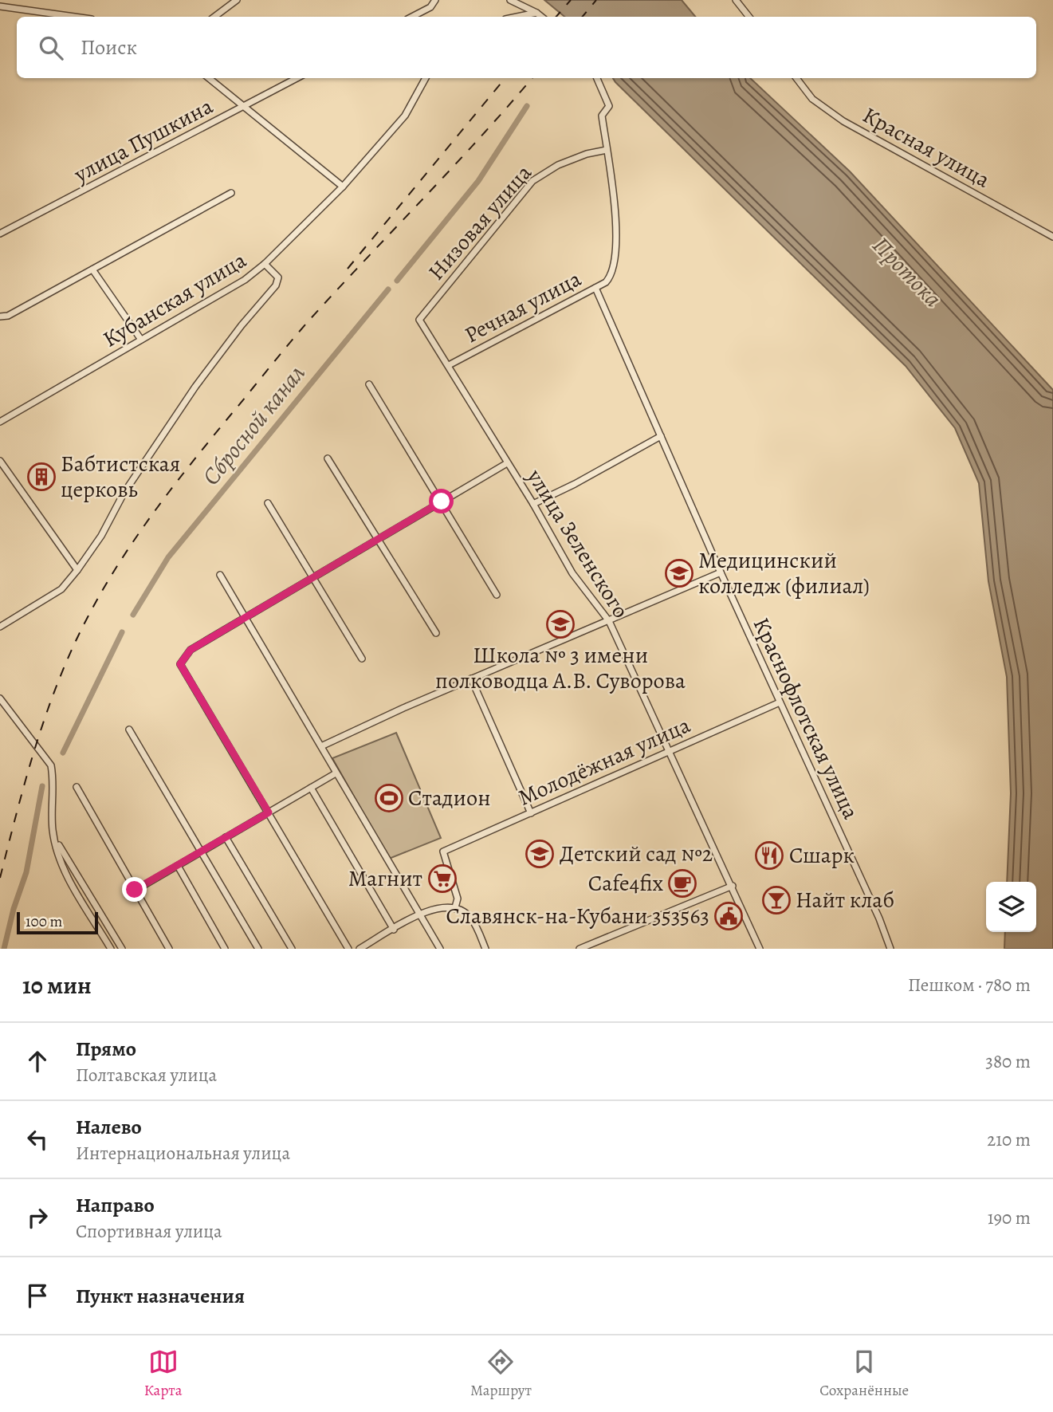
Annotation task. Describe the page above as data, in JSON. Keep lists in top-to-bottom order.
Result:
{
  "streets": {
    "street": [
      "улица Пушкина",
      "Красная улица",
      "Низовая улица",
      "Кубанская улица",
      "Речная улица",
      "улица Зеленского",
      "Краснофлотская улица",
      "Молодёжная улица"
    ]
  },
  "crossings": [
    ["Низовая улица", "Речная улица"],
    ["Низовая улица", "улица Зеленского"],
    ["Речная улица", "улица Зеленского"],
    ["Речная улица", "Краснофлотская улица"],
    ["улица Зеленского", "Молодёжная улица"],
    ["Краснофлотская улица", "Молодёжная улица"]
  ],
  "water": ["Протока", "Сбросной канал"],
  "places": {
    "building": ["Бабтистская церковь"],
    "school or university": ["Медицинский колледж (филиал)", "Школа № 3 имени полководца А.В. Суворова", "Детский сад №2"],
    "sports": ["Стадион"],
    "restaurant": ["Сшарк"],
    "supermarket": ["Магнит"],
    "cafe": ["Cafe4fix"],
    "bar": ["Найт клаб"],
    "public building": ["Славянск-на-Кубани 353563"]
  },
  "scale_bar": "100 m",
  "page": {
    "search": "Поиск",
    "scale": "100 m",
    "heading": ["10 мин", "Пешком · 780 m"],
    "list": [
      ["Прямо", "Полтавская улица", "380 m"],
      ["Налево", "Интернациональная улица", "210 m"],
      ["Направо", "Спортивная улица", "190 m"],
      "Пункт назначения"
    ],
    "nav": ["Карта", "Маршрут", "Сохранённые"]
  }
}
